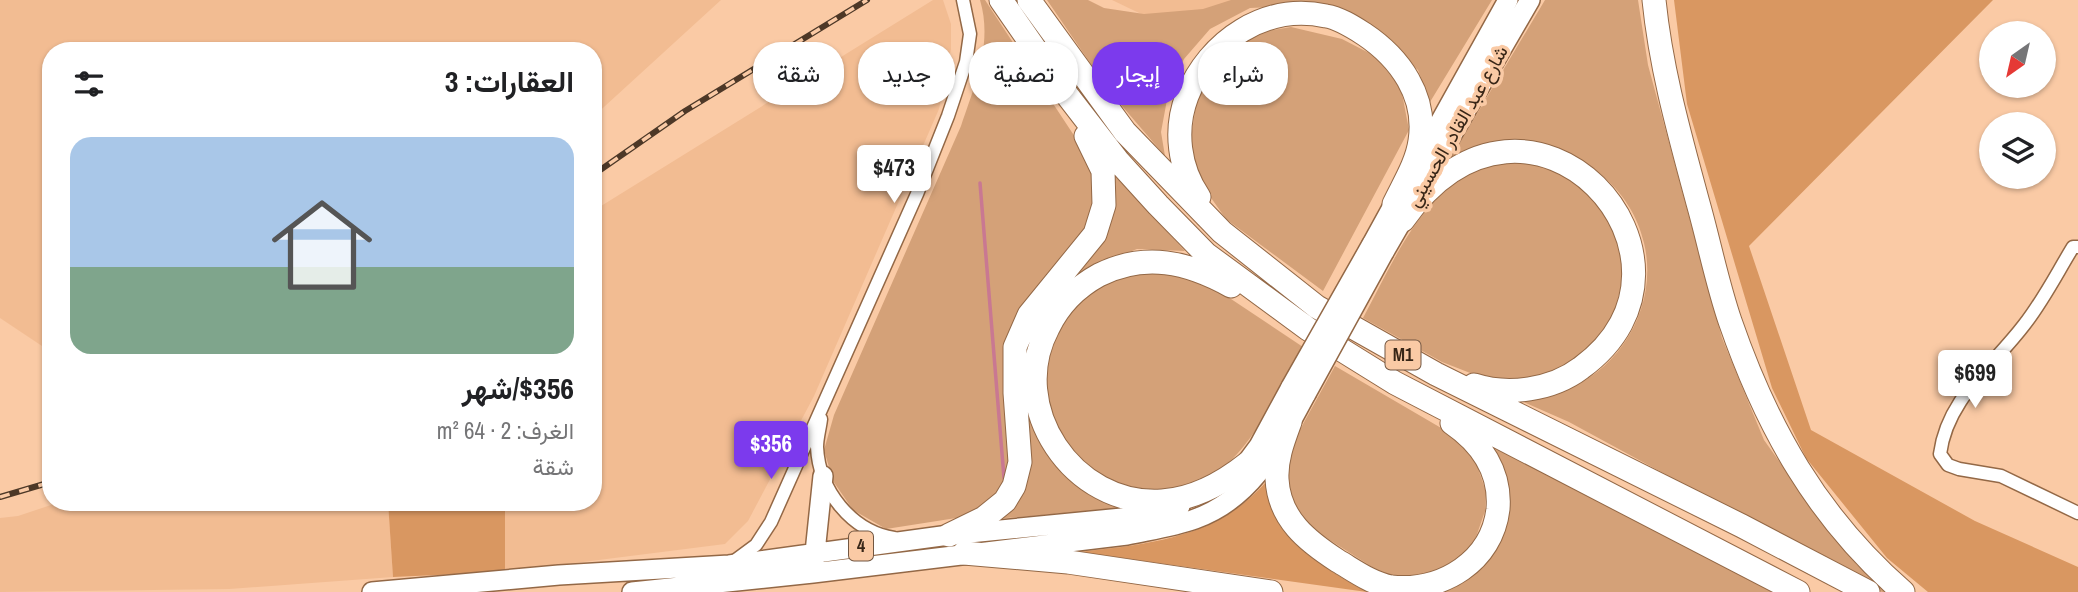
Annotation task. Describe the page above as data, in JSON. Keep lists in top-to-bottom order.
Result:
{
  "streets": {
    "highway": ["M1"],
    "main road": ["شارع عبد القادر الحسيني", "4"]
  },
  "crossings": [
    ["شارع عبد القادر الحسيني", "4"]
  ],
  "north": "bottom left",
  "page": {
    "chip": [
      "شراء",
      "إيجار",
      "تصفية",
      "جديد",
      "شقة"
    ],
    "heading": "العقارات: 3",
    "list": [
      {
        "name": "$356/شهر",
        "note": "الغرف: 2 · 64 m² · شقة"
      }
    ],
    "price": ["$473", "$699", "$356"]
  }
}
